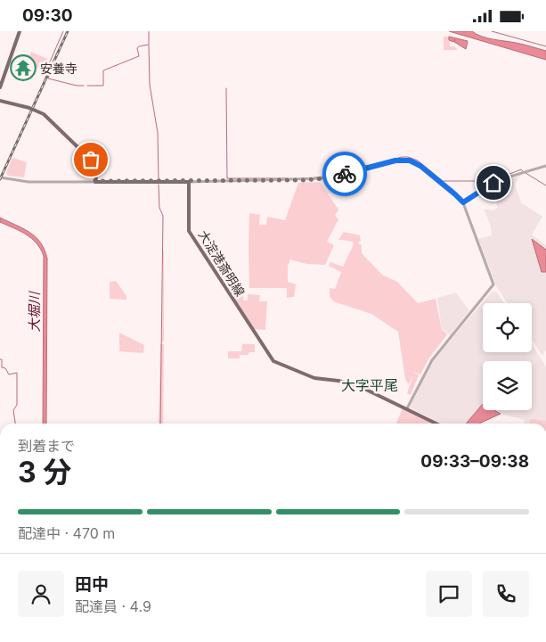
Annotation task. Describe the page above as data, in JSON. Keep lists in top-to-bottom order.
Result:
{
  "streets": {
    "main road": ["大淀港斎明線"]
  },
  "districts": ["大字平尾"],
  "water": ["大堀川"],
  "places": {
    "temple": ["安養寺"]
  },
  "page": {
    "status": "09:30",
    "heading": ["3 分", "到着まで", "09:33–09:38"],
    "panel": ["田中", "配達員 · 4.9"],
    "bar": "配達中 · 470 m"
  }
}
